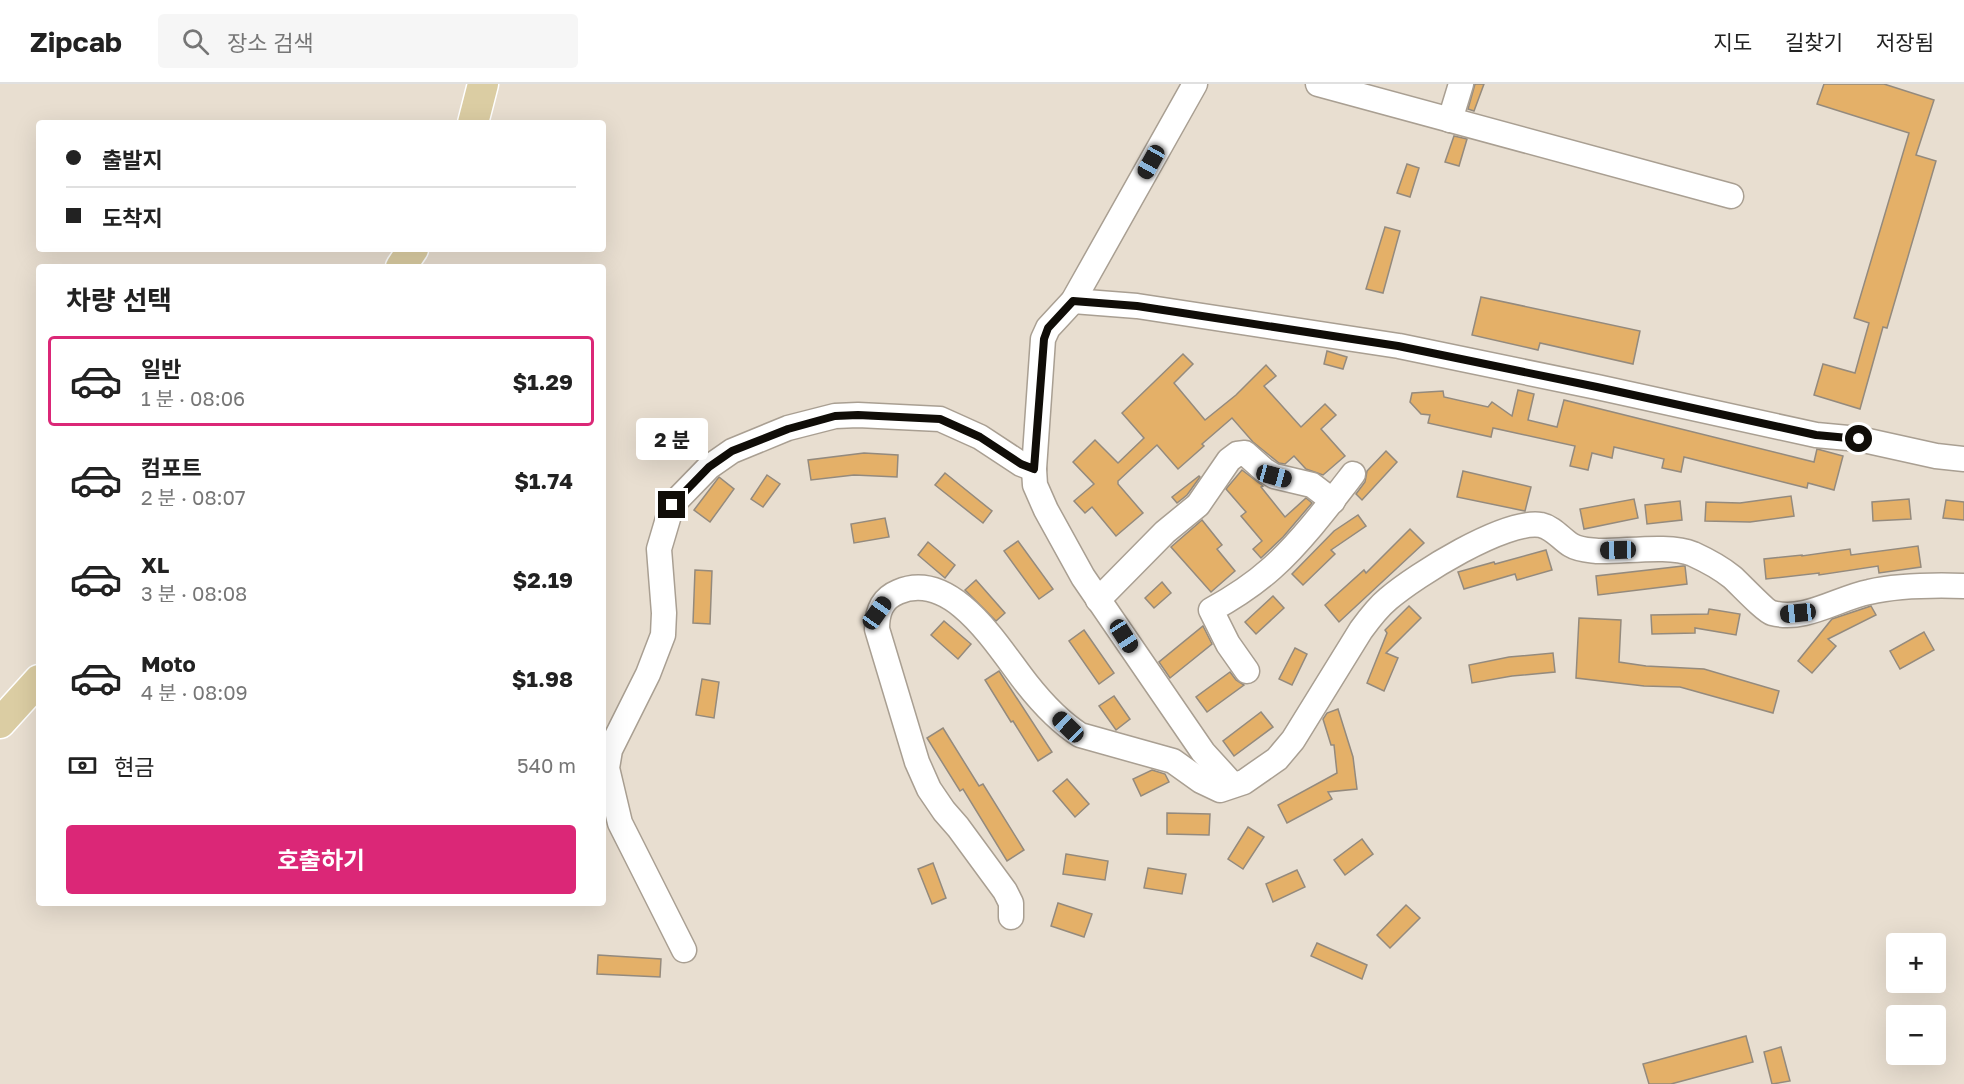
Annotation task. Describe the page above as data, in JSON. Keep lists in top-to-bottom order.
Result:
{
  "page": {
    "header": "Zipcab",
    "search": "장소 검색",
    "nav": ["지도", "길찾기", "저장됨"],
    "banner": ["출발지", "도착지"],
    "heading": "차량 선택",
    "list": [
      {
        "name": "일반",
        "note": "1 분 · 08:06",
        "value": "$1.29"
      },
      {
        "name": "컴포트",
        "note": "2 분 · 08:07",
        "value": "$1.74"
      },
      {
        "name": "XL",
        "note": "3 분 · 08:08",
        "value": "$2.19"
      },
      {
        "name": "Moto",
        "note": "4 분 · 08:09",
        "value": "$1.98"
      }
    ],
    "bubble": "2 분",
    "pay": ["현금", "540 m"],
    "buttons": "호출하기",
    "map_buttons": ["+", "−"]
  }
}
